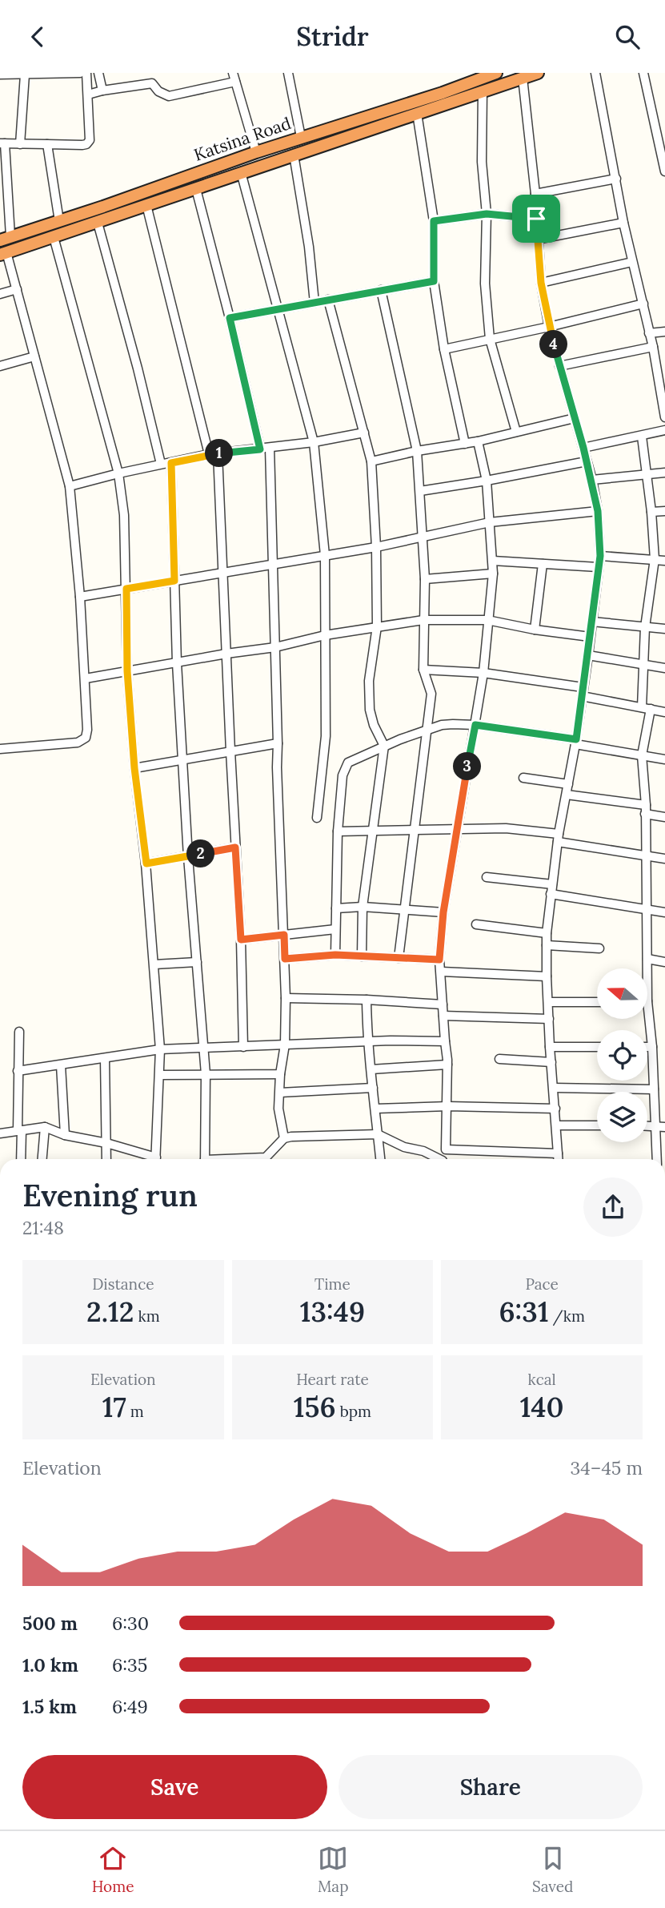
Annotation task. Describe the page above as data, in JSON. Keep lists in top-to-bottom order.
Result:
{
  "streets": {
    "highway": ["Katsina Road"]
  },
  "north": "left",
  "page": {
    "header": "Stridr",
    "pins": [
      "4",
      "1",
      "3",
      "2"
    ],
    "heading": ["Evening run", "21:48"],
    "stats": [
      ["Distance", "2.12 km"],
      ["Time", "13:49"],
      ["Pace", "6:31 /km"],
      ["Elevation", "17 m"],
      ["Heart rate", "156 bpm"],
      ["kcal", "140"]
    ],
    "chart": ["Elevation", "34–45 m"],
    "list": [
      {
        "name": "500 m",
        "note": "6:30"
      },
      {
        "name": "1.0 km",
        "note": "6:35"
      },
      {
        "name": "1.5 km",
        "note": "6:49"
      }
    ],
    "buttons": ["Save", "Share"],
    "tabs": ["Home", "Map", "Saved"]
  }
}
